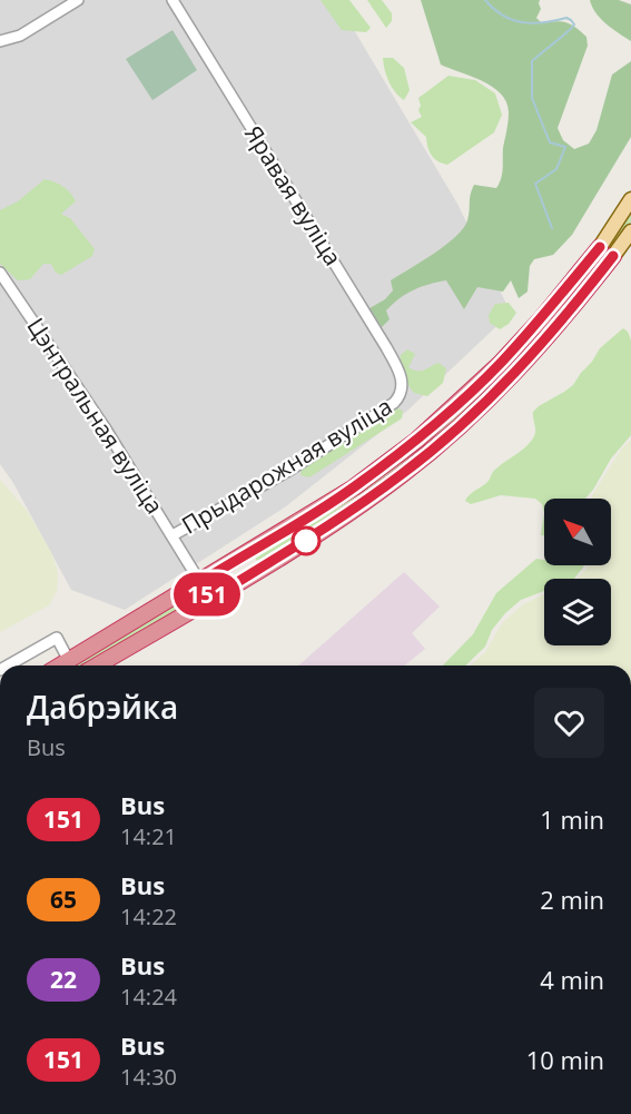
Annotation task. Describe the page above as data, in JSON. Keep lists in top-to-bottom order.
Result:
{
  "streets": {
    "street": ["Яравая вуліца", "Цэнтральная вуліца", "Прыдарожная вуліца"]
  },
  "crossings": [
    ["Яравая вуліца", "Прыдарожная вуліца"],
    ["Цэнтральная вуліца", "Прыдарожная вуліца"]
  ],
  "lines": ["bus line 151"],
  "north": "top left",
  "page": {
    "on_map": "151",
    "heading": ["Дабрэйка", "Bus"],
    "list": [
      {
        "mark": "151",
        "name": "Bus",
        "note": "14:21",
        "value": "1 min"
      },
      {
        "mark": "65",
        "name": "Bus",
        "note": "14:22",
        "value": "2 min"
      },
      {
        "mark": "22",
        "name": "Bus",
        "note": "14:24",
        "value": "4 min"
      },
      {
        "mark": "151",
        "name": "Bus",
        "note": "14:30",
        "value": "10 min"
      }
    ]
  }
}
